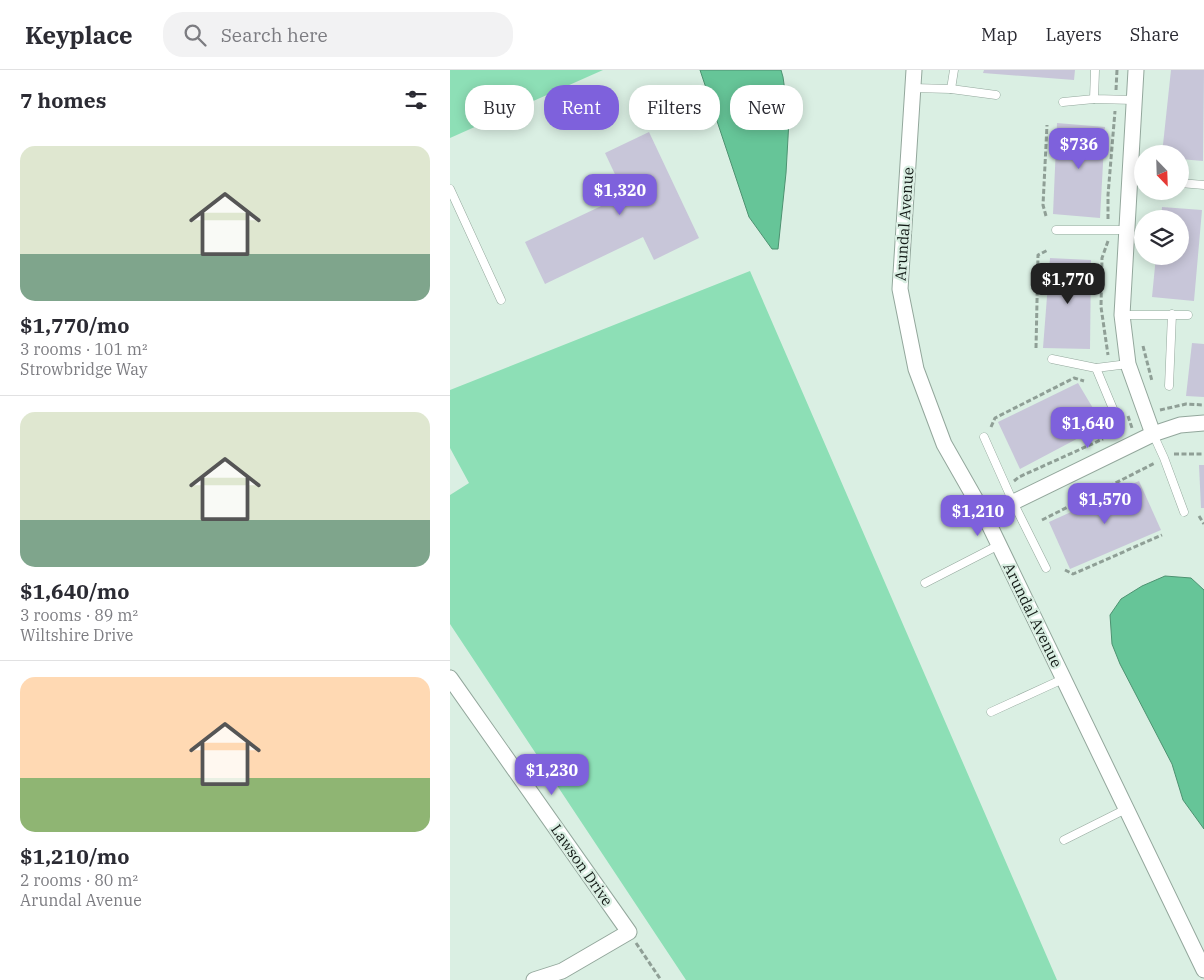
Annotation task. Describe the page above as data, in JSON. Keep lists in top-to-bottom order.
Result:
{
  "streets": {
    "street": ["Arundal Avenue", "Lawson Drive"]
  },
  "north": "bottom right",
  "page": {
    "header": "Keyplace",
    "search": "Search here",
    "nav": ["Map", "Layers", "Share"],
    "heading": "7 homes",
    "chip": [
      "Buy",
      "Rent",
      "Filters",
      "New"
    ],
    "price": [
      "$736",
      "$1,320",
      "$1,770",
      "$1,640",
      "$1,570",
      "$1,210",
      "$1,230"
    ],
    "list": [
      {
        "name": "$1,770/mo",
        "note": "3 rooms · 101 m² · Strowbridge Way"
      },
      {
        "name": "$1,640/mo",
        "note": "3 rooms · 89 m² · Wiltshire Drive"
      },
      {
        "name": "$1,210/mo",
        "note": "2 rooms · 80 m² · Arundal Avenue"
      }
    ]
  }
}
